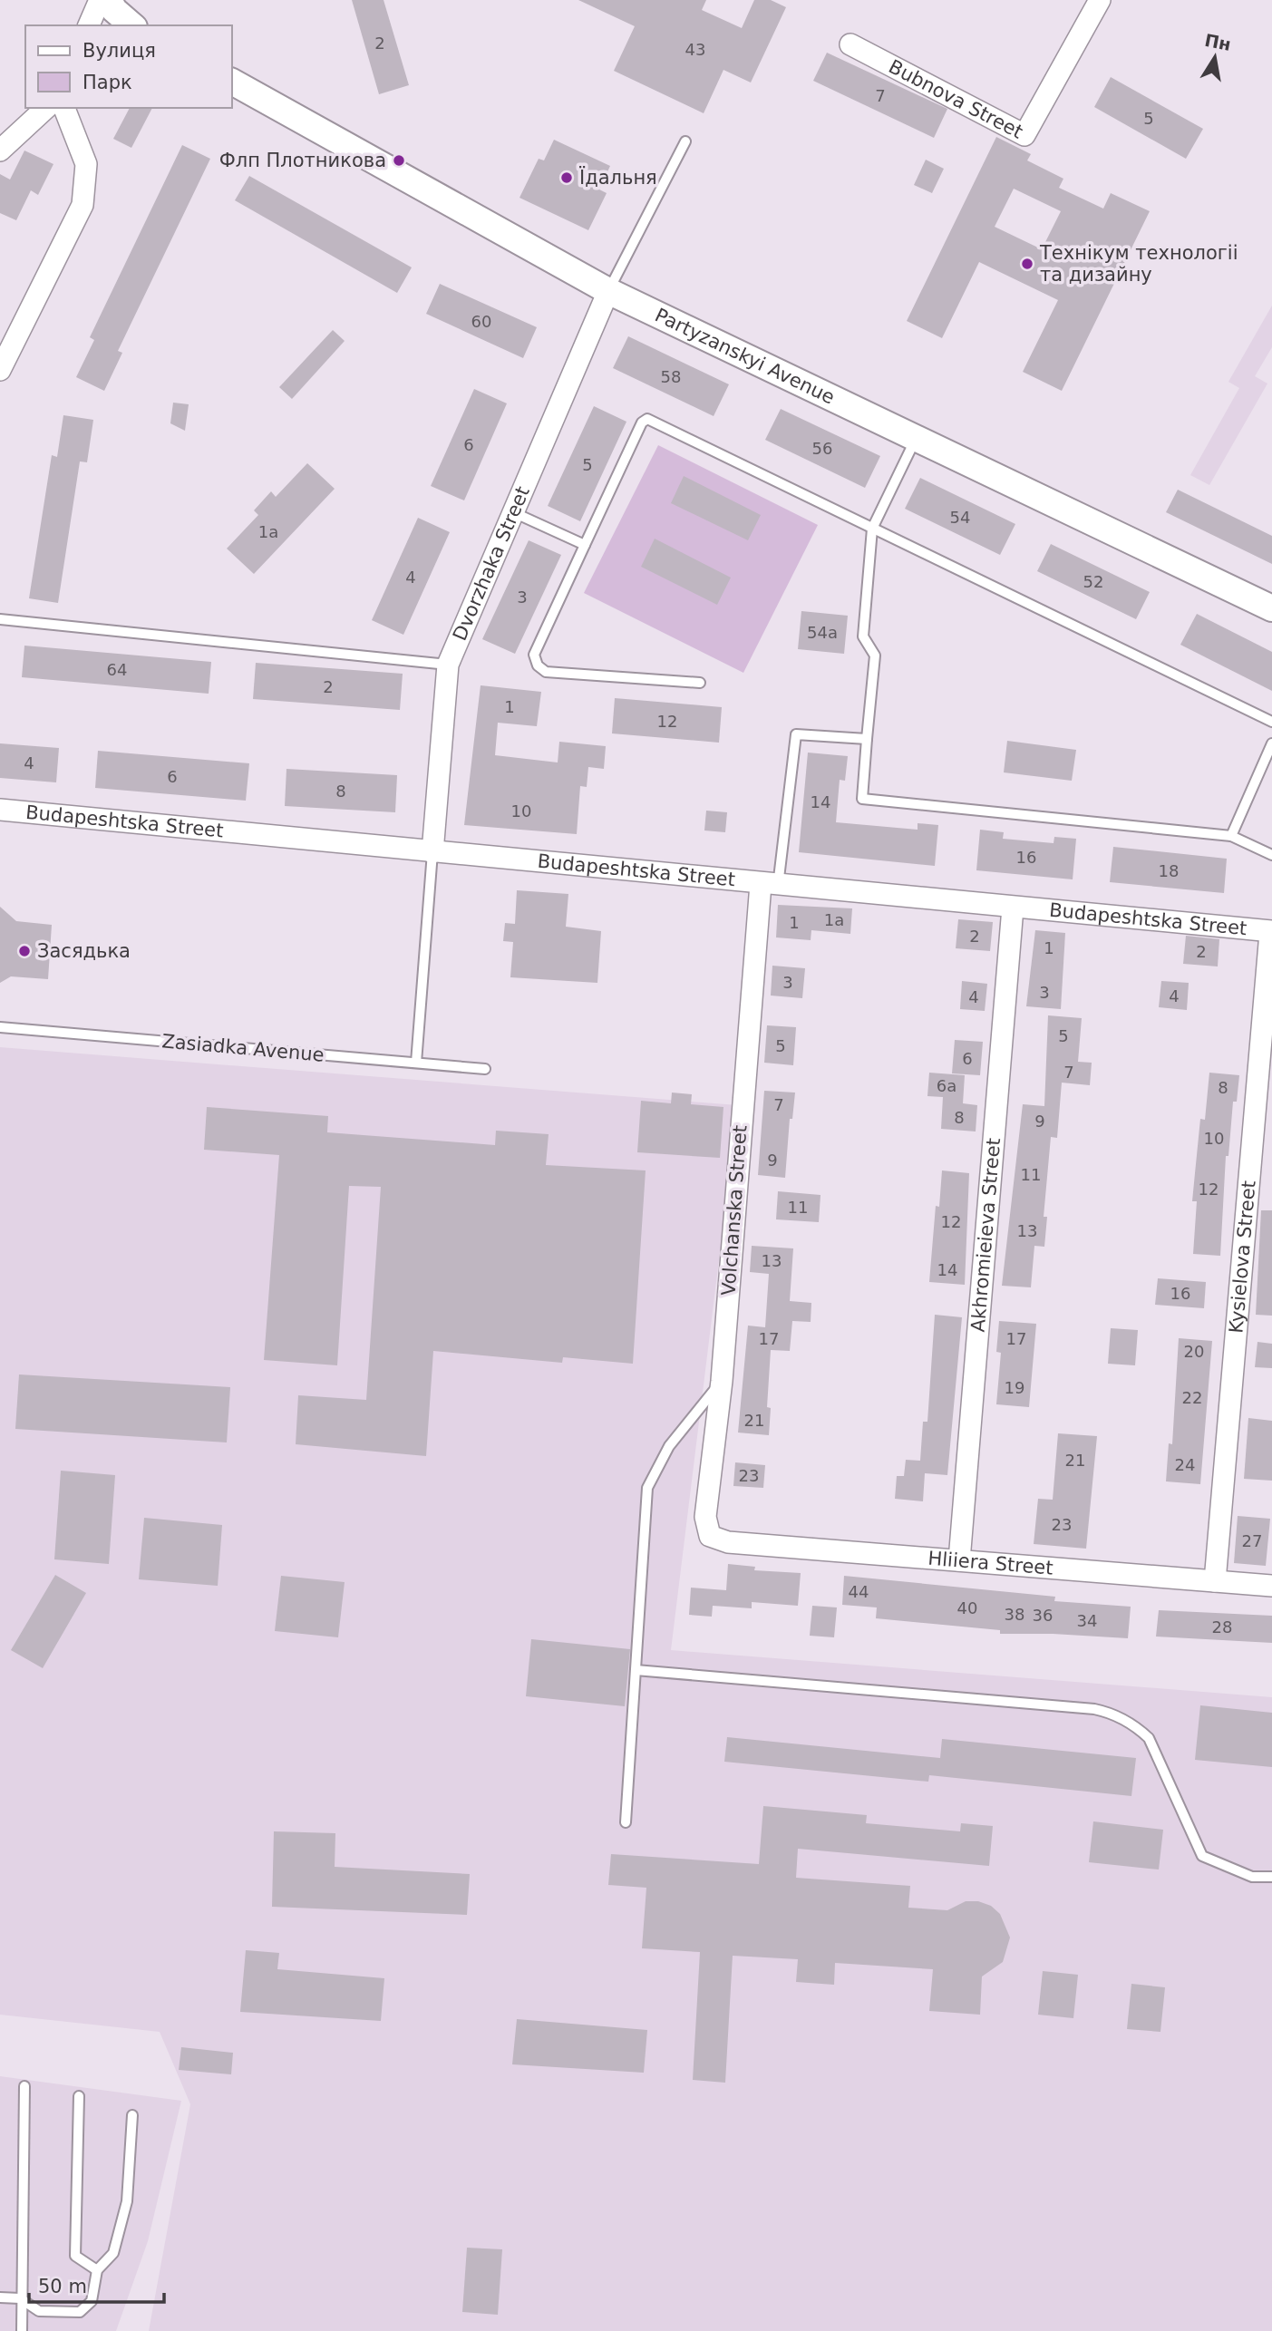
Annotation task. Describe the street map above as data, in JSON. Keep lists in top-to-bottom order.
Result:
{
  "streets": {
    "street": [
      "Bubnova Street",
      "Partyzanskyi Avenue",
      "Dvorzhaka Street",
      "Budapeshtska Street",
      "Volchanska Street",
      "Akhromieieva Street",
      "Kysielova Street",
      "Hliiera Street"
    ],
    "lane": ["Zasiadka Avenue"]
  },
  "crossings": [
    ["Partyzanskyi Avenue", "Dvorzhaka Street"],
    ["Dvorzhaka Street", "Budapeshtska Street"],
    ["Budapeshtska Street", "Volchanska Street"],
    ["Budapeshtska Street", "Akhromieieva Street"],
    ["Budapeshtska Street", "Kysielova Street"],
    ["Volchanska Street", "Hliiera Street"],
    ["Akhromieieva Street", "Hliiera Street"],
    ["Kysielova Street", "Hliiera Street"]
  ],
  "places": [
    "Флп Плотникова",
    "Їдальня",
    "Технікум технологіі та дизайну",
    "Засядька"
  ],
  "house_numbers": [
    "2",
    "43",
    "7",
    "5",
    "60",
    "58",
    "6",
    "56",
    "5",
    "54",
    "1а",
    "4",
    "52",
    "3",
    "54а",
    "64",
    "2",
    "1",
    "12",
    "4",
    "6",
    "8",
    "14",
    "10",
    "16",
    "18",
    "1а",
    "1",
    "2",
    "1",
    "2",
    "3",
    "3",
    "4",
    "4",
    "5",
    "5",
    "6",
    "7",
    "6а",
    "8",
    "7",
    "8",
    "9",
    "10",
    "9",
    "11",
    "12",
    "11",
    "12",
    "13",
    "13",
    "14",
    "16",
    "17",
    "17",
    "20",
    "19",
    "22",
    "21",
    "21",
    "24",
    "23",
    "23",
    "27",
    "44",
    "40",
    "38",
    "36",
    "34",
    "28"
  ],
  "legend": ["Вулиця", "Парк"],
  "scale_bar": "50 m",
  "north": "top"
}
